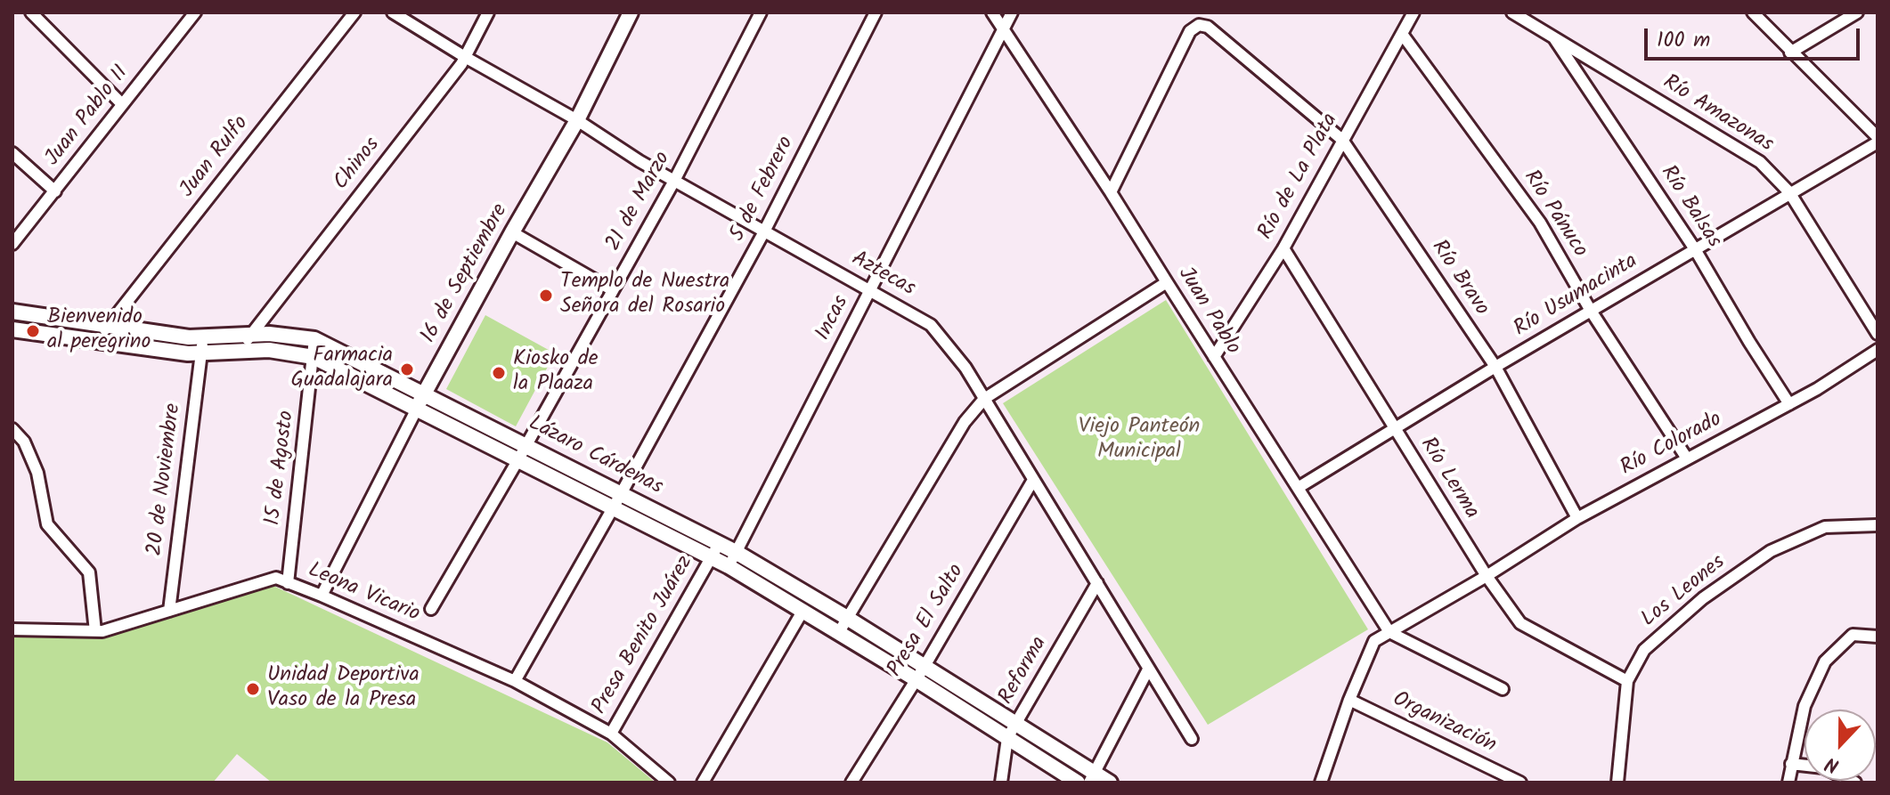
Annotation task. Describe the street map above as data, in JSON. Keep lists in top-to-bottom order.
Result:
{
  "streets": {
    "street": [
      "Río Amazonas",
      "Juan Pablo II",
      "Juan Rulfo",
      "Chinos",
      "Río de La Plata",
      "5 de Febrero",
      "21 de Marzo",
      "Río Balsas",
      "Río Pánuco",
      "16 de Septiembre",
      "Aztecas",
      "Río Bravo",
      "Río Usumacinta",
      "Juan Pablo",
      "Incas",
      "Río Colorado",
      "Lázaro Cárdenas",
      "15 de Agosto",
      "Río Lerma",
      "20 de Noviembre",
      "Los Leones",
      "Leona Vicario",
      "Presa El Salto",
      "Presa Benito Juárez",
      "Reforma",
      "Organización"
    ]
  },
  "crossings": [
    ["Río Amazonas", "Río Balsas"],
    ["Río Amazonas", "Río Usumacinta"],
    ["Juan Rulfo", "Lázaro Cárdenas"],
    ["Chinos", "Aztecas"],
    ["Chinos", "Lázaro Cárdenas"],
    ["Río de La Plata", "Río Pánuco"],
    ["Río de La Plata", "Río Bravo"],
    ["Río de La Plata", "Juan Pablo"],
    ["Río de La Plata", "Río Lerma"],
    ["5 de Febrero", "Aztecas"],
    ["5 de Febrero", "Lázaro Cárdenas"],
    ["5 de Febrero", "Leona Vicario"],
    ["21 de Marzo", "Aztecas"],
    ["21 de Marzo", "Lázaro Cárdenas"],
    ["Río Balsas", "Río Usumacinta"],
    ["Río Balsas", "Río Colorado"],
    ["Río Pánuco", "Río Usumacinta"],
    ["Río Pánuco", "Río Colorado"],
    ["16 de Septiembre", "Aztecas"],
    ["16 de Septiembre", "Lázaro Cárdenas"],
    ["16 de Septiembre", "Leona Vicario"],
    ["Aztecas", "Incas"],
    ["Aztecas", "Presa El Salto"],
    ["Aztecas", "Reforma"],
    ["Río Bravo", "Río Usumacinta"],
    ["Río Bravo", "Juan Pablo"],
    ["Río Bravo", "Río Colorado"],
    ["Río Usumacinta", "Juan Pablo"],
    ["Río Usumacinta", "Río Lerma"],
    ["Juan Pablo", "Incas"],
    ["Juan Pablo", "Río Colorado"],
    ["Incas", "Lázaro Cárdenas"],
    ["Río Colorado", "Río Lerma"],
    ["Río Colorado", "Organización"],
    ["Lázaro Cárdenas", "15 de Agosto"],
    ["Lázaro Cárdenas", "20 de Noviembre"],
    ["Lázaro Cárdenas", "Presa El Salto"],
    ["Lázaro Cárdenas", "Presa Benito Juárez"],
    ["Lázaro Cárdenas", "Reforma"],
    ["15 de Agosto", "Leona Vicario"],
    ["Río Lerma", "Los Leones"],
    ["20 de Noviembre", "Leona Vicario"],
    ["Leona Vicario", "Presa Benito Juárez"]
  ],
  "parks": ["Viejo Panteón Municipal"],
  "places": [
    "Templo de Nuestra Señora del Rosario",
    "Bienvenido al peregrino",
    "Farmacia Guadalajara",
    "Kiosko de la Plaaza",
    "Unidad Deportiva Vaso de la Presa"
  ],
  "scale_bar": "100 m",
  "north": "bottom"
}
